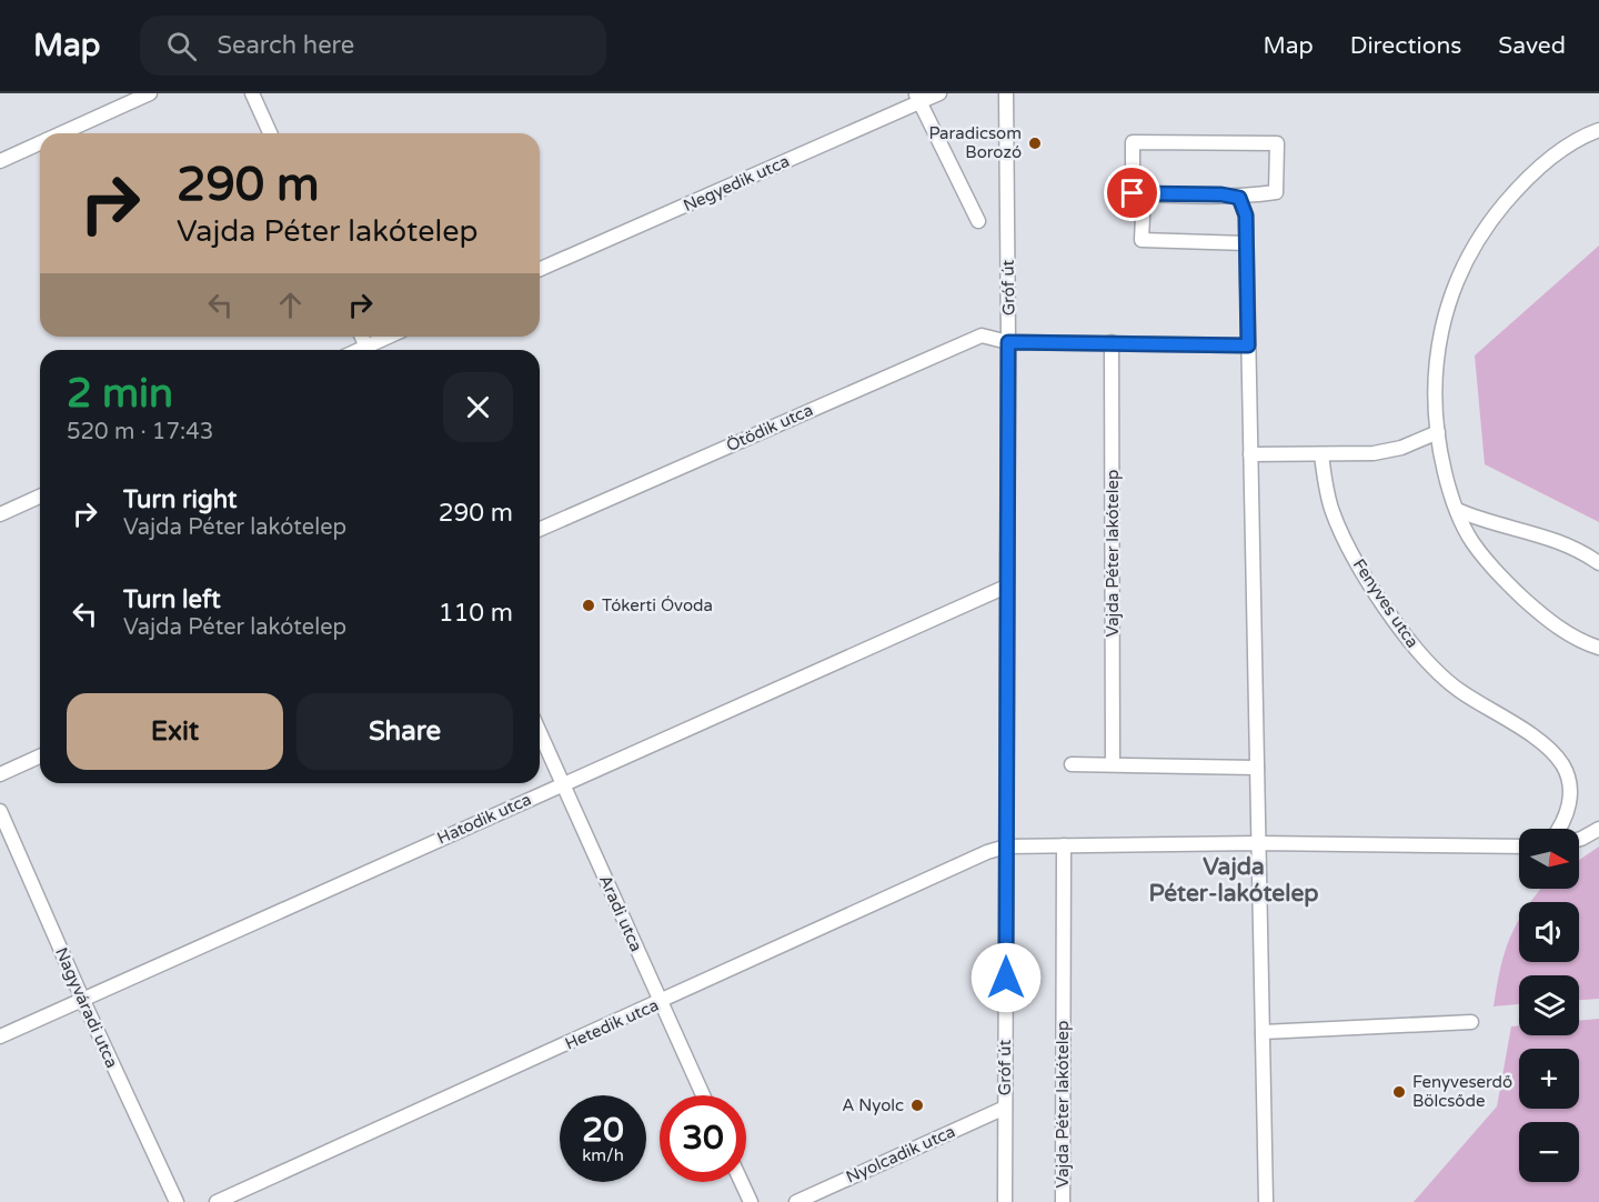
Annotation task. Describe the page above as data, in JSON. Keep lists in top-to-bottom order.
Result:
{
  "streets": {
    "street": [
      "Negyedik utca",
      "Gróf út",
      "Ötödik utca",
      "Vajda Péter lakótelep",
      "Fenyves utca",
      "Hatodik utca",
      "Aradi utca",
      "Nagyváradi utca",
      "Hetedik utca",
      "Nyolcadik utca"
    ]
  },
  "crossings": [
    ["Gróf út", "Ötödik utca"],
    ["Gróf út", "Hatodik utca"],
    ["Gróf út", "Hetedik utca"],
    ["Gróf út", "Nyolcadik utca"],
    ["Hatodik utca", "Aradi utca"],
    ["Hatodik utca", "Nagyváradi utca"],
    ["Aradi utca", "Hetedik utca"]
  ],
  "districts": ["Vajda Péter-lakótelep"],
  "places": [
    "Paradicsom Borozó",
    "Tókerti Óvoda",
    "Fenyveserdő Bölcsőde",
    "A Nyolc"
  ],
  "north": "right",
  "page": {
    "header": "Map",
    "search": "Search here",
    "nav": ["Map", "Directions", "Saved"],
    "turn": ["290 m", "Vajda Péter lakótelep"],
    "heading": ["2 min", "520 m · 17:43"],
    "list": [
      {
        "name": "Turn right",
        "note": "Vajda Péter lakótelep",
        "value": "290 m"
      },
      {
        "name": "Turn left",
        "note": "Vajda Péter lakótelep",
        "value": "110 m"
      }
    ],
    "buttons": ["Exit", "Share"],
    "map_buttons": ["+", "−"],
    "speed": "20 km/h",
    "limit": "30"
  }
}
